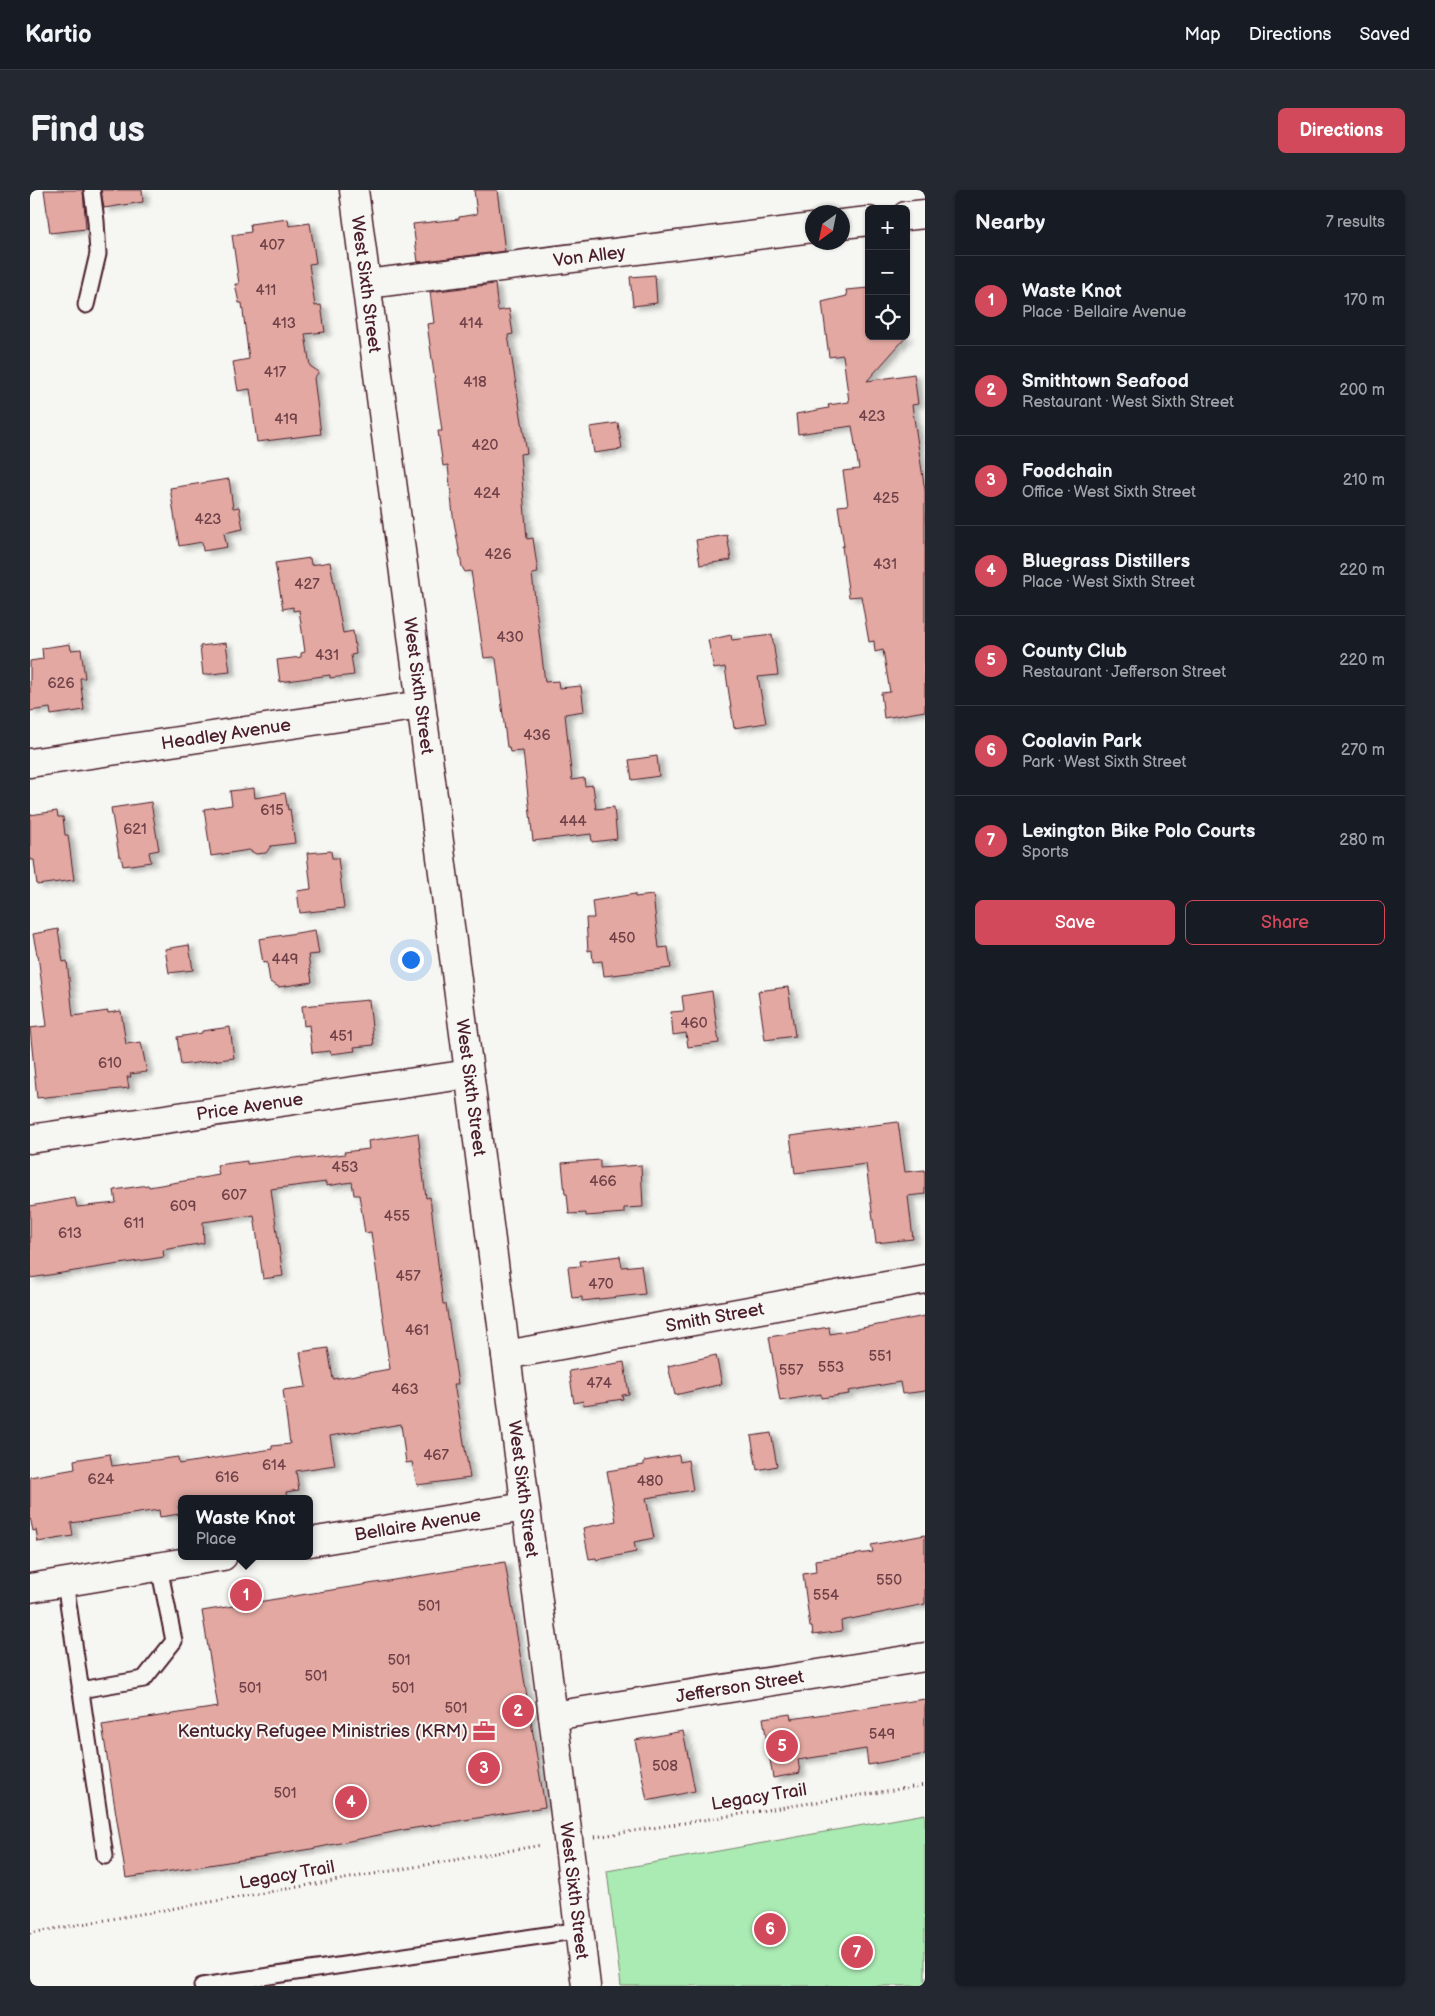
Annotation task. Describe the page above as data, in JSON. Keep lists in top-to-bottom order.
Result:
{
  "streets": {
    "street": [
      "Von Alley",
      "West Sixth Street",
      "Headley Avenue",
      "Price Avenue",
      "Smith Street",
      "Bellaire Avenue",
      "Jefferson Street"
    ],
    "path": ["Legacy Trail"]
  },
  "crossings": [
    ["Von Alley", "West Sixth Street"],
    ["West Sixth Street", "Headley Avenue"],
    ["West Sixth Street", "Price Avenue"],
    ["West Sixth Street", "Smith Street"],
    ["West Sixth Street", "Bellaire Avenue"],
    ["West Sixth Street", "Jefferson Street"]
  ],
  "places": {
    "office": ["Kentucky Refugee Ministries (KRM)"]
  },
  "house_numbers": [
    "407",
    "411",
    "413",
    "414",
    "417",
    "418",
    "423",
    "419",
    "420",
    "424",
    "425",
    "423",
    "426",
    "431",
    "427",
    "430",
    "431",
    "626",
    "436",
    "615",
    "444",
    "621",
    "450",
    "449",
    "460",
    "451",
    "610",
    "453",
    "466",
    "607",
    "609",
    "455",
    "611",
    "613",
    "457",
    "470",
    "461",
    "551",
    "553",
    "557",
    "474",
    "463",
    "467",
    "614",
    "616",
    "624",
    "480",
    "550",
    "554",
    "501",
    "501",
    "501",
    "501",
    "501",
    "501",
    "549",
    "508",
    "501"
  ],
  "north": "bottom left",
  "page": {
    "header": "Kartio",
    "nav": ["Map", "Directions", "Saved"],
    "buttons": [
      "Directions",
      ["Save", "Share"]
    ],
    "title": "Find us",
    "heading": ["Nearby", "7 results"],
    "map_buttons": ["+", "−"],
    "list": [
      {
        "mark": "1",
        "name": "Waste Knot",
        "note": "Place · Bellaire Avenue",
        "value": "170 m"
      },
      {
        "mark": "2",
        "name": "Smithtown Seafood",
        "note": "Restaurant · West Sixth Street",
        "value": "200 m"
      },
      {
        "mark": "3",
        "name": "Foodchain",
        "note": "Office · West Sixth Street",
        "value": "210 m"
      },
      {
        "mark": "4",
        "name": "Bluegrass Distillers",
        "note": "Place · West Sixth Street",
        "value": "220 m"
      },
      {
        "mark": "5",
        "name": "County Club",
        "note": "Restaurant · Jefferson Street",
        "value": "220 m"
      },
      {
        "mark": "6",
        "name": "Coolavin Park",
        "note": "Park · West Sixth Street",
        "value": "270 m"
      },
      {
        "mark": "7",
        "name": "Lexington Bike Polo Courts",
        "note": "Sports",
        "value": "280 m"
      }
    ],
    "popup": ["Waste Knot", "Place"],
    "pins": [
      "1",
      "2",
      "5",
      "3",
      "4",
      "6",
      "7"
    ]
  }
}
